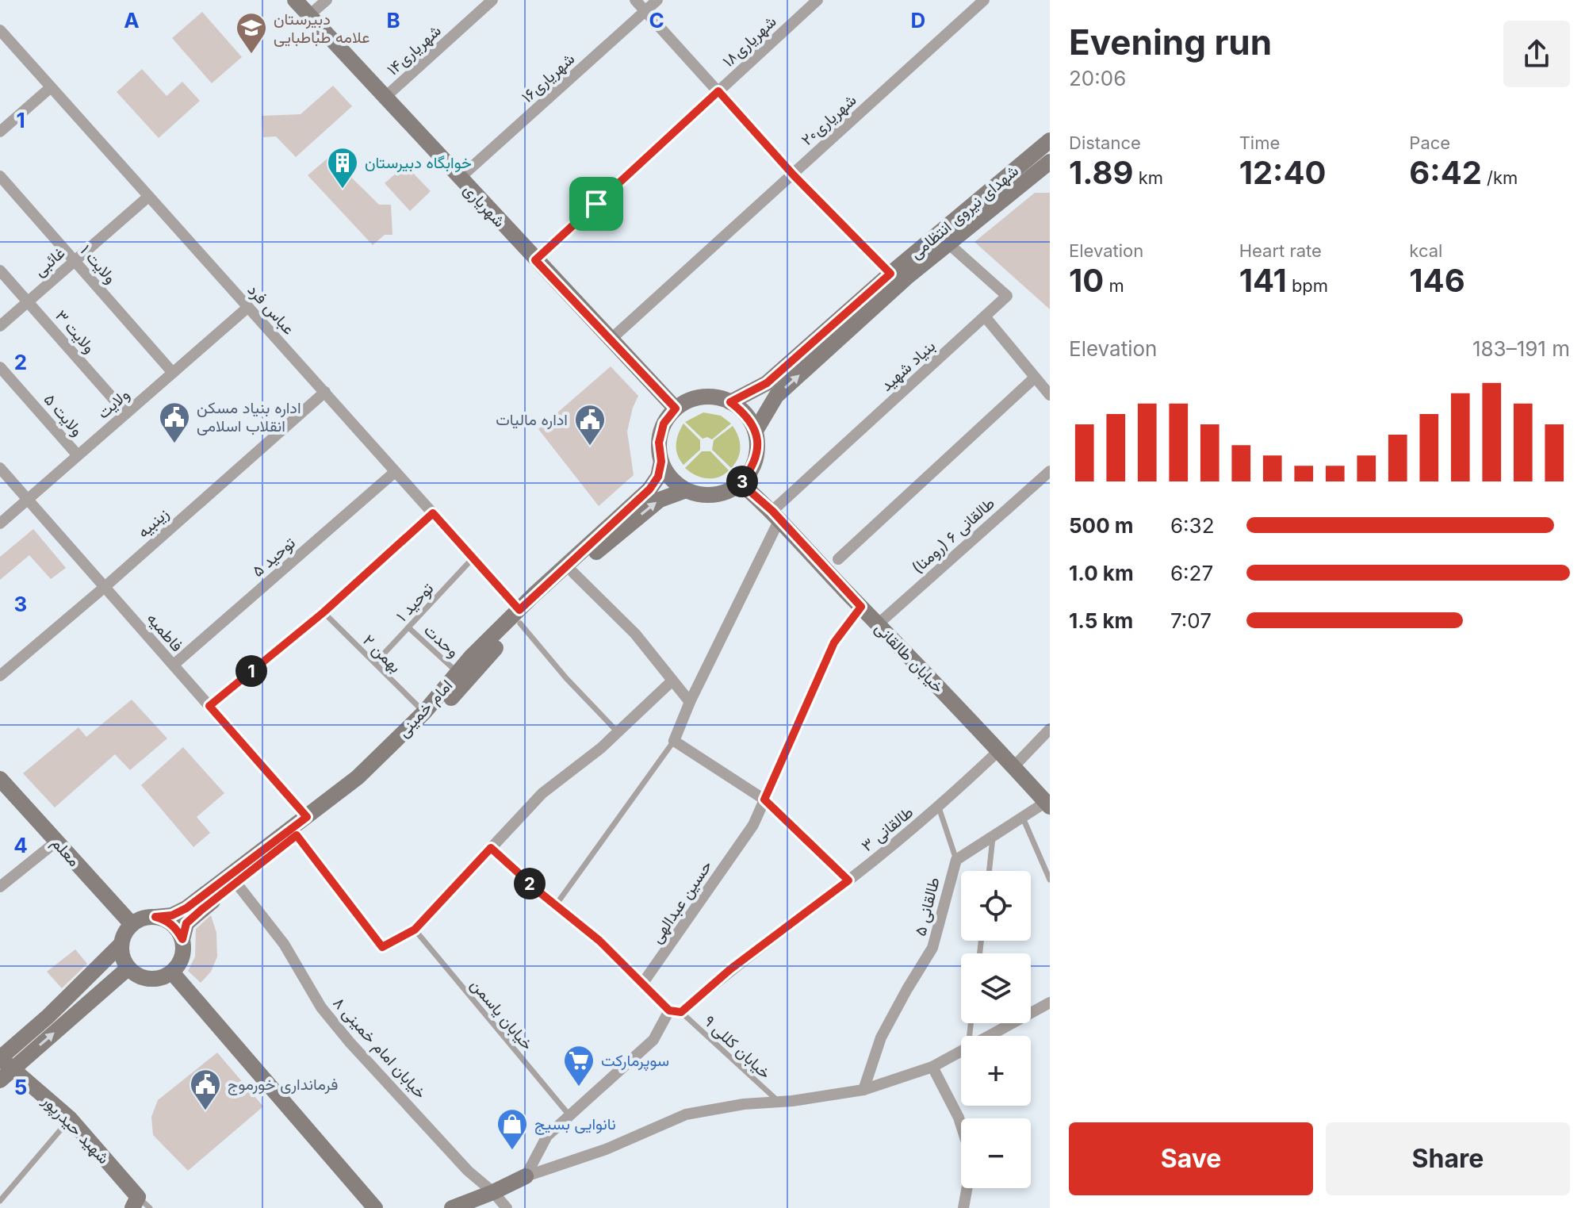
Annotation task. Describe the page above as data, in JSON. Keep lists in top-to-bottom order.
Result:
{
  "streets": {
    "main road": [
      "شهریاری",
      "شهدای نیروی انتظامی",
      "خیابان طالقانی",
      "امام خمینی",
      "معلم",
      "شهید حیدرپور"
    ],
    "street": [
      "شهریاری۱۸",
      "شهریاری۱۴",
      "شهریاری۱۶",
      "شهریاری۲۰",
      "غائبی",
      "ولایت ۱",
      "عباس فرد",
      "ولایت ۳",
      "بنیاد شهید",
      "ولایت",
      "ولایت ۵",
      "زینبیه",
      "طالقانی ۶ (رومنا)",
      "توحید ۵",
      "فاطمیه",
      "طالقانی ۳",
      "حسین عبدالهی",
      "طالقانی ۵",
      "خیابان امام خمینی ۸"
    ],
    "lane": [
      "توحید ۱",
      "وحدت",
      "بهمن ۲",
      "خیابان یاسمن",
      "خیابان کللی ۹"
    ]
  },
  "crossings": [
    ["شهریاری۱۸", "شهریاری"],
    ["شهریاری۱۴", "شهریاری"],
    ["شهریاری۱۶", "شهریاری"],
    ["شهریاری۲۰", "شهریاری"],
    ["شهریاری", "شهدای نیروی انتظامی"],
    ["شهریاری", "خیابان طالقانی"],
    ["شهریاری", "امام خمینی"],
    ["شهدای نیروی انتظامی", "بنیاد شهید"],
    ["شهدای نیروی انتظامی", "خیابان طالقانی"],
    ["شهدای نیروی انتظامی", "امام خمینی"],
    ["غائبی", "ولایت ۱"],
    ["غائبی", "عباس فرد"],
    ["غائبی", "ولایت ۳"],
    ["ولایت ۱", "ولایت"],
    ["عباس فرد", "ولایت"],
    ["عباس فرد", "زینبیه"],
    ["عباس فرد", "توحید ۵"],
    ["عباس فرد", "توحید ۱"],
    ["عباس فرد", "امام خمینی"],
    ["ولایت ۳", "ولایت"],
    ["بنیاد شهید", "خیابان طالقانی"],
    ["ولایت", "ولایت ۵"],
    ["ولایت", "فاطمیه"],
    ["زینبیه", "فاطمیه"],
    ["طالقانی ۶ (رومنا)", "خیابان طالقانی"],
    ["توحید ۵", "فاطمیه"],
    ["توحید ۱", "وحدت"],
    ["توحید ۱", "بهمن ۲"],
    ["فاطمیه", "امام خمینی"],
    ["وحدت", "امام خمینی"],
    ["بهمن ۲", "امام خمینی"],
    ["خیابان طالقانی", "امام خمینی"],
    ["خیابان طالقانی", "طالقانی ۳"],
    ["خیابان طالقانی", "حسین عبدالهی"],
    ["امام خمینی", "معلم"],
    ["امام خمینی", "خیابان امام خمینی ۸"],
    ["طالقانی ۳", "خیابان کللی ۹"]
  ],
  "places": {
    "school or university": ["دبیرستان علامه طباطبایی"],
    "building": ["خوابگاه دبیرستان"],
    "public building": ["اداره بنیاد مسکن انقلاب اسلامی", "اداره مالیات", "فرمانداری خورموج"],
    "supermarket": ["سوپرمارکت"],
    "shop": ["نانوایی بسیج"]
  },
  "page": {
    "heading": ["Evening run", "20:06"],
    "stats": [
      ["Distance", "1.89 km"],
      ["Time", "12:40"],
      ["Pace", "6:42 /km"],
      ["Elevation", "10 m"],
      ["Heart rate", "141 bpm"],
      ["kcal", "146"]
    ],
    "chart": ["Elevation", "183–191 m"],
    "pins": ["3", "1", "2"],
    "list": [
      {
        "name": "500 m",
        "note": "6:32"
      },
      {
        "name": "1.0 km",
        "note": "6:27"
      },
      {
        "name": "1.5 km",
        "note": "7:07"
      }
    ],
    "map_buttons": ["+", "−"],
    "buttons": ["Save", "Share"]
  },
  "grid": {
    "columns": [
      "A",
      "B",
      "C",
      "D"
    ],
    "rows": [
      "1",
      "2",
      "3",
      "4",
      "5"
    ]
  }
}
